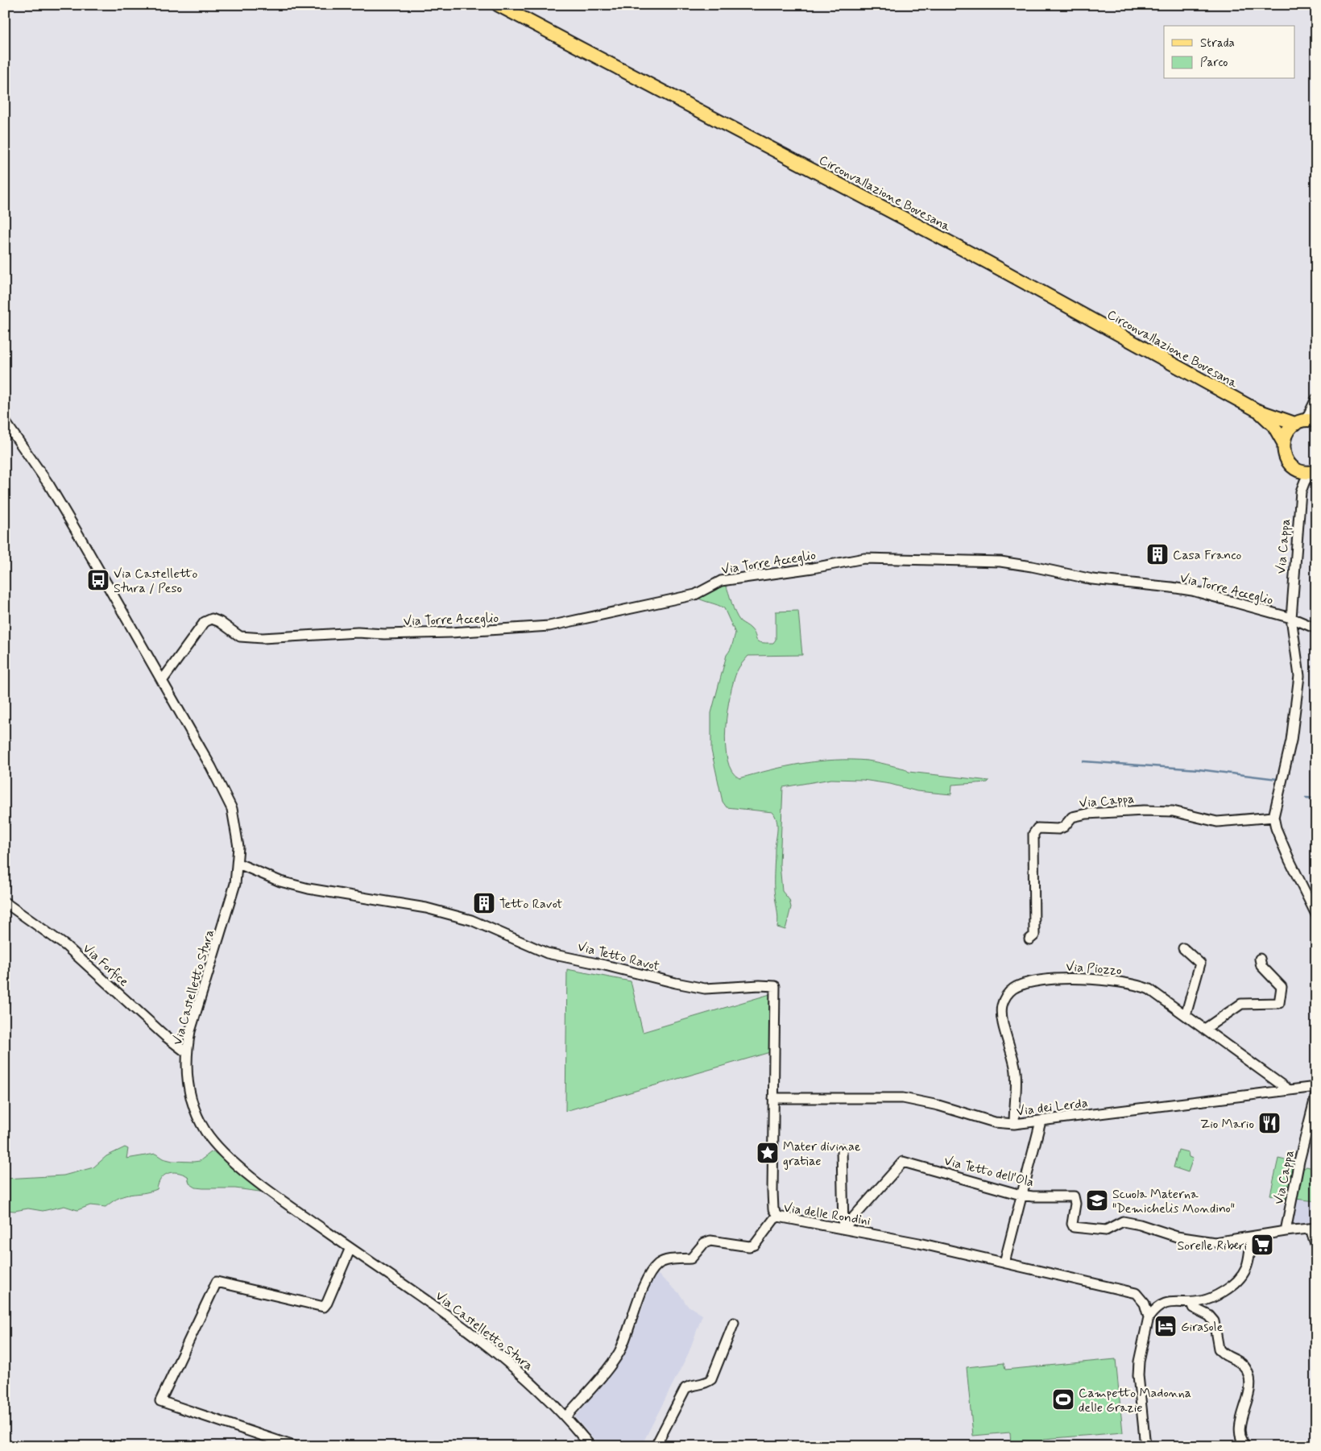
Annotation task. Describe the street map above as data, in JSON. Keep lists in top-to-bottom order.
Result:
{
  "streets": {
    "main road": ["Circonvallazione Bovesana"],
    "street": [
      "Via Cappa",
      "Via Torre Acceglio",
      "Via Tetto Ravot",
      "Via Forfice",
      "Via Piozzo",
      "Via Castelletto Stura",
      "Via dei Lerda",
      "Via Tetto dell'Ola",
      "Via delle Rondini"
    ]
  },
  "crossings": [
    ["Via Cappa", "Via Torre Acceglio"],
    ["Via Torre Acceglio", "Via Castelletto Stura"],
    ["Via Tetto Ravot", "Via Castelletto Stura"],
    ["Via Tetto Ravot", "Via dei Lerda"],
    ["Via Tetto Ravot", "Via delle Rondini"],
    ["Via Forfice", "Via Castelletto Stura"],
    ["Via Piozzo", "Via dei Lerda"],
    ["Via Castelletto Stura", "Via delle Rondini"],
    ["Via Tetto dell'Ola", "Via delle Rondini"]
  ],
  "places": {
    "building": ["Casa Franco", "Tetto Ravot"],
    "bus stop": ["Via Castelletto Stura / Peso"],
    "restaurant": ["Zio Mario"],
    "place": ["Mater divinae gratiae"],
    "school or university": ["Scuola Materna \"Demichelis Mondino\""],
    "supermarket": ["Sorelle Riberi"],
    "hotel": ["Girasole"],
    "sports": ["Campetto Madonna delle Grazie"]
  },
  "legend": ["Strada", "Parco"]
}
